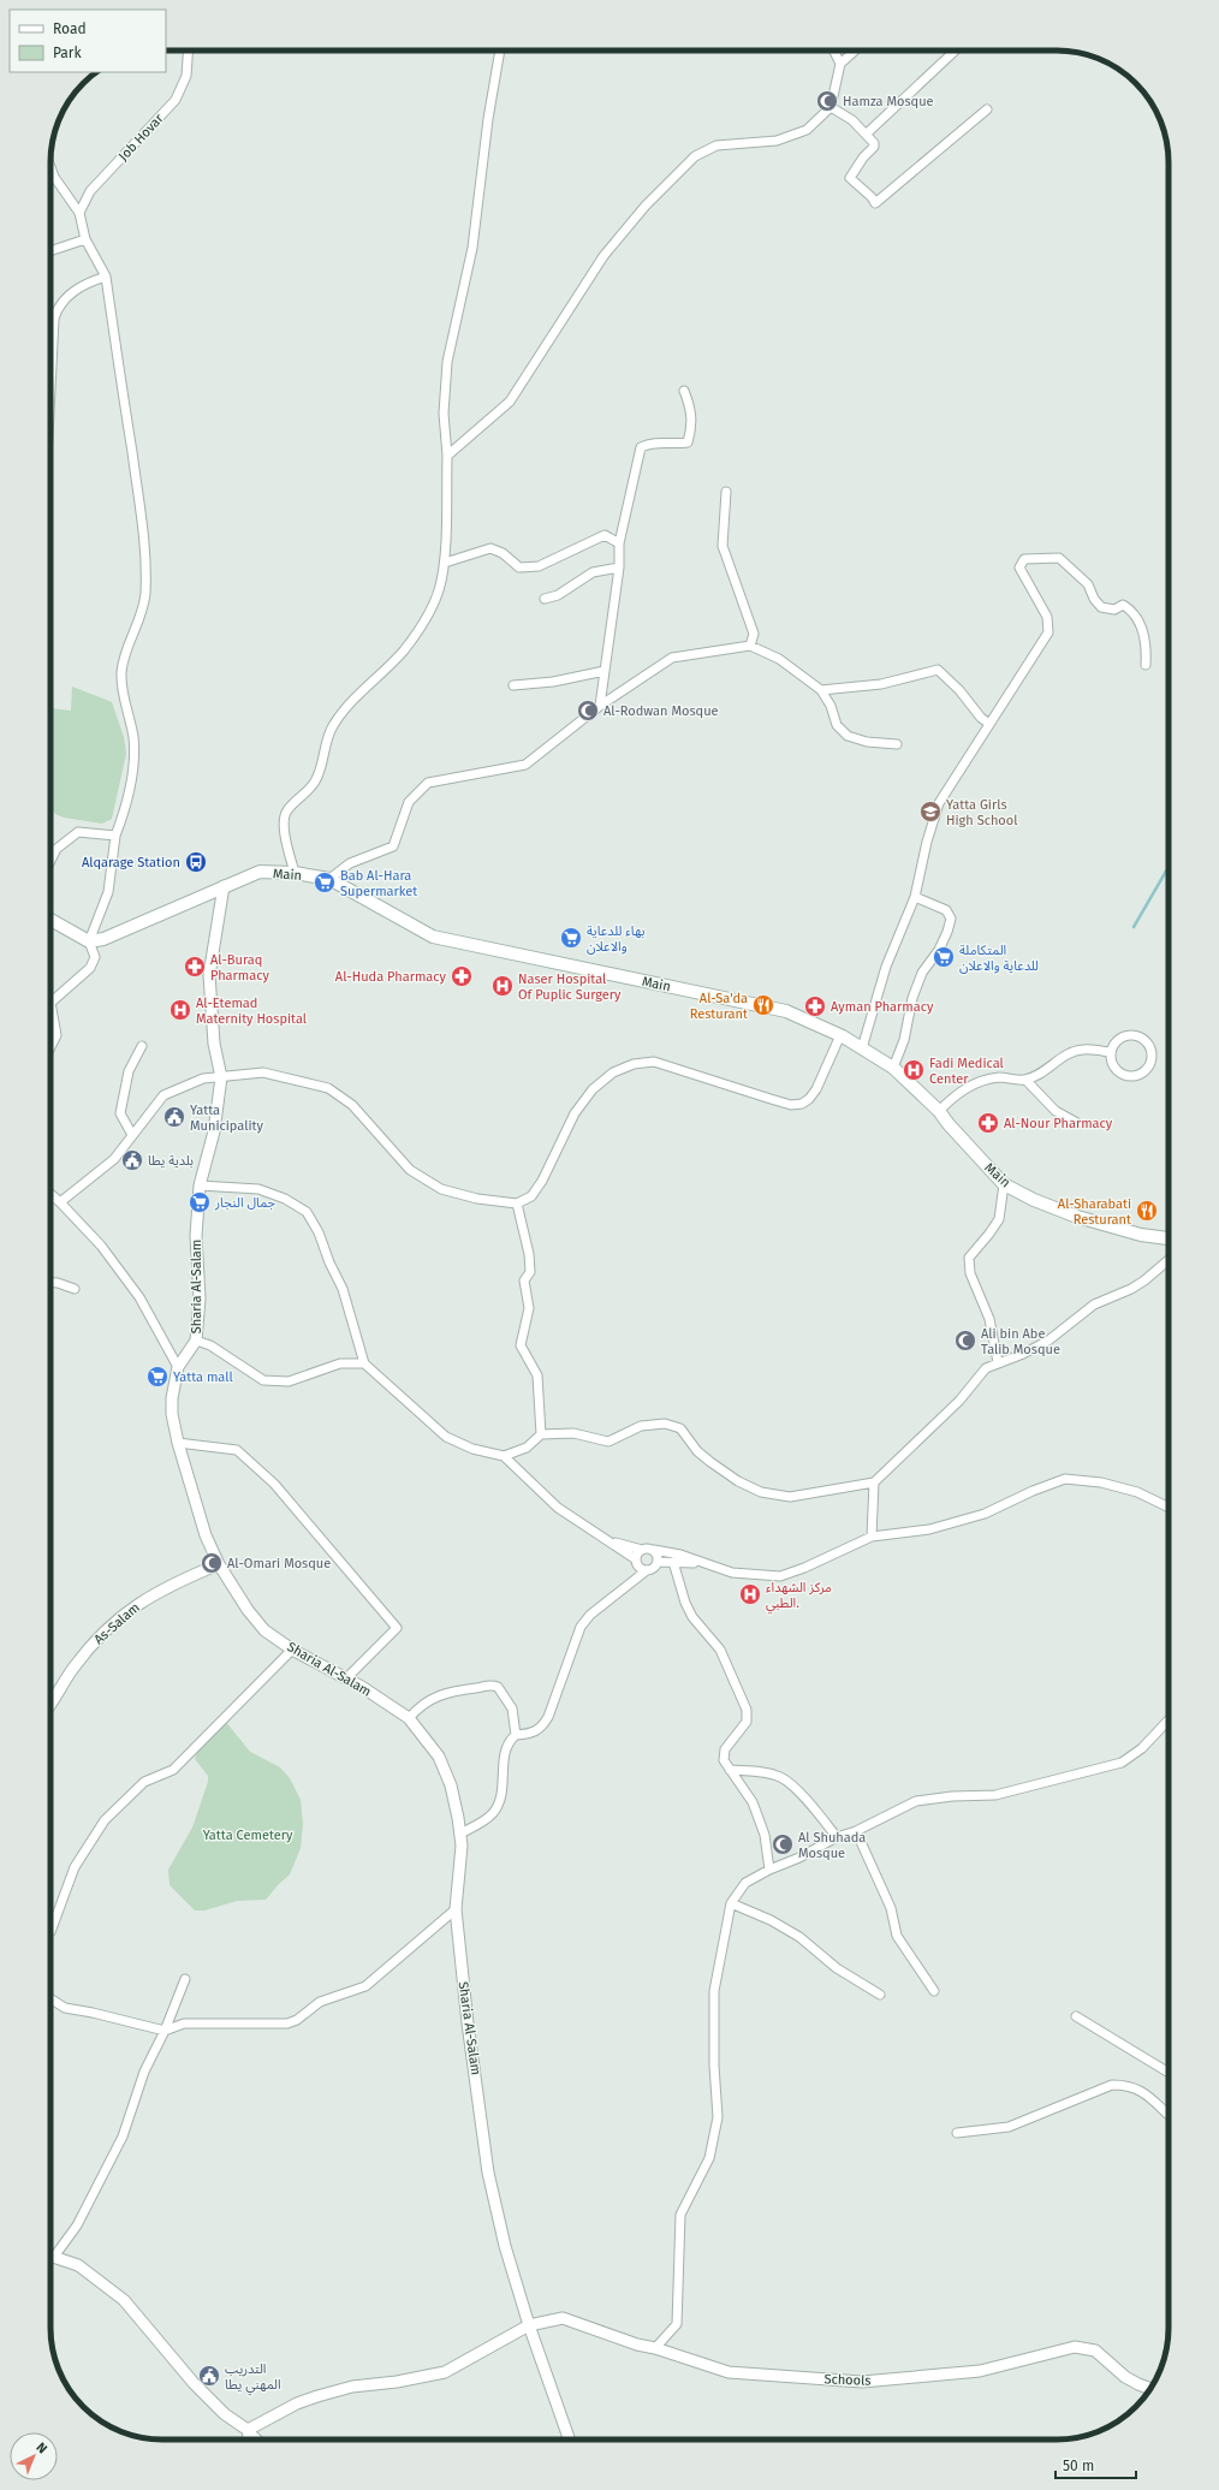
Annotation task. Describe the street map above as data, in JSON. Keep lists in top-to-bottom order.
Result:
{
  "streets": {
    "main road": ["Main"],
    "street": [
      "Job Hovar",
      "Sharia Al-Salam",
      "As-Salam",
      "Schools"
    ]
  },
  "crossings": [
    ["Main", "Sharia Al-Salam"],
    ["Sharia Al-Salam", "As-Salam"],
    ["Sharia Al-Salam", "Schools"]
  ],
  "parks": ["Yatta Cemetery"],
  "places": {
    "mosque": [
      "Hamza Mosque",
      "Al-Rodwan Mosque",
      "Ali bin Abe Talib Mosque",
      "Al-Omari Mosque",
      "Al Shuhada Mosque"
    ],
    "school or university": ["Yatta Girls High School"],
    "bus stop": ["Alqarage Station"],
    "supermarket": [
      "Bab Al-Hara Supermarket",
      "بهاء للدعاية والاعلان",
      "المتكاملة للدعاية والاعلان",
      "جمال النجار",
      "Yatta mall"
    ],
    "pharmacy": [
      "Al-Buraq Pharmacy",
      "Al-Huda Pharmacy",
      "Ayman Pharmacy",
      "Al-Nour Pharmacy"
    ],
    "hospital": [
      "Naser Hospital Of Puplic Surgery",
      "Al-Etemad Maternity Hospital",
      "Fadi Medical Center",
      "مركز الشهداء الطبي."
    ],
    "restaurant": ["Al-Sa'da Resturant", "Al-Sharabati Resturant"],
    "public building": ["Yatta Municipality", "بلدية يطا", "التدريب المهني يطا"]
  },
  "legend": ["Road", "Park"],
  "scale_bar": "50 m",
  "north": "top right"
}
